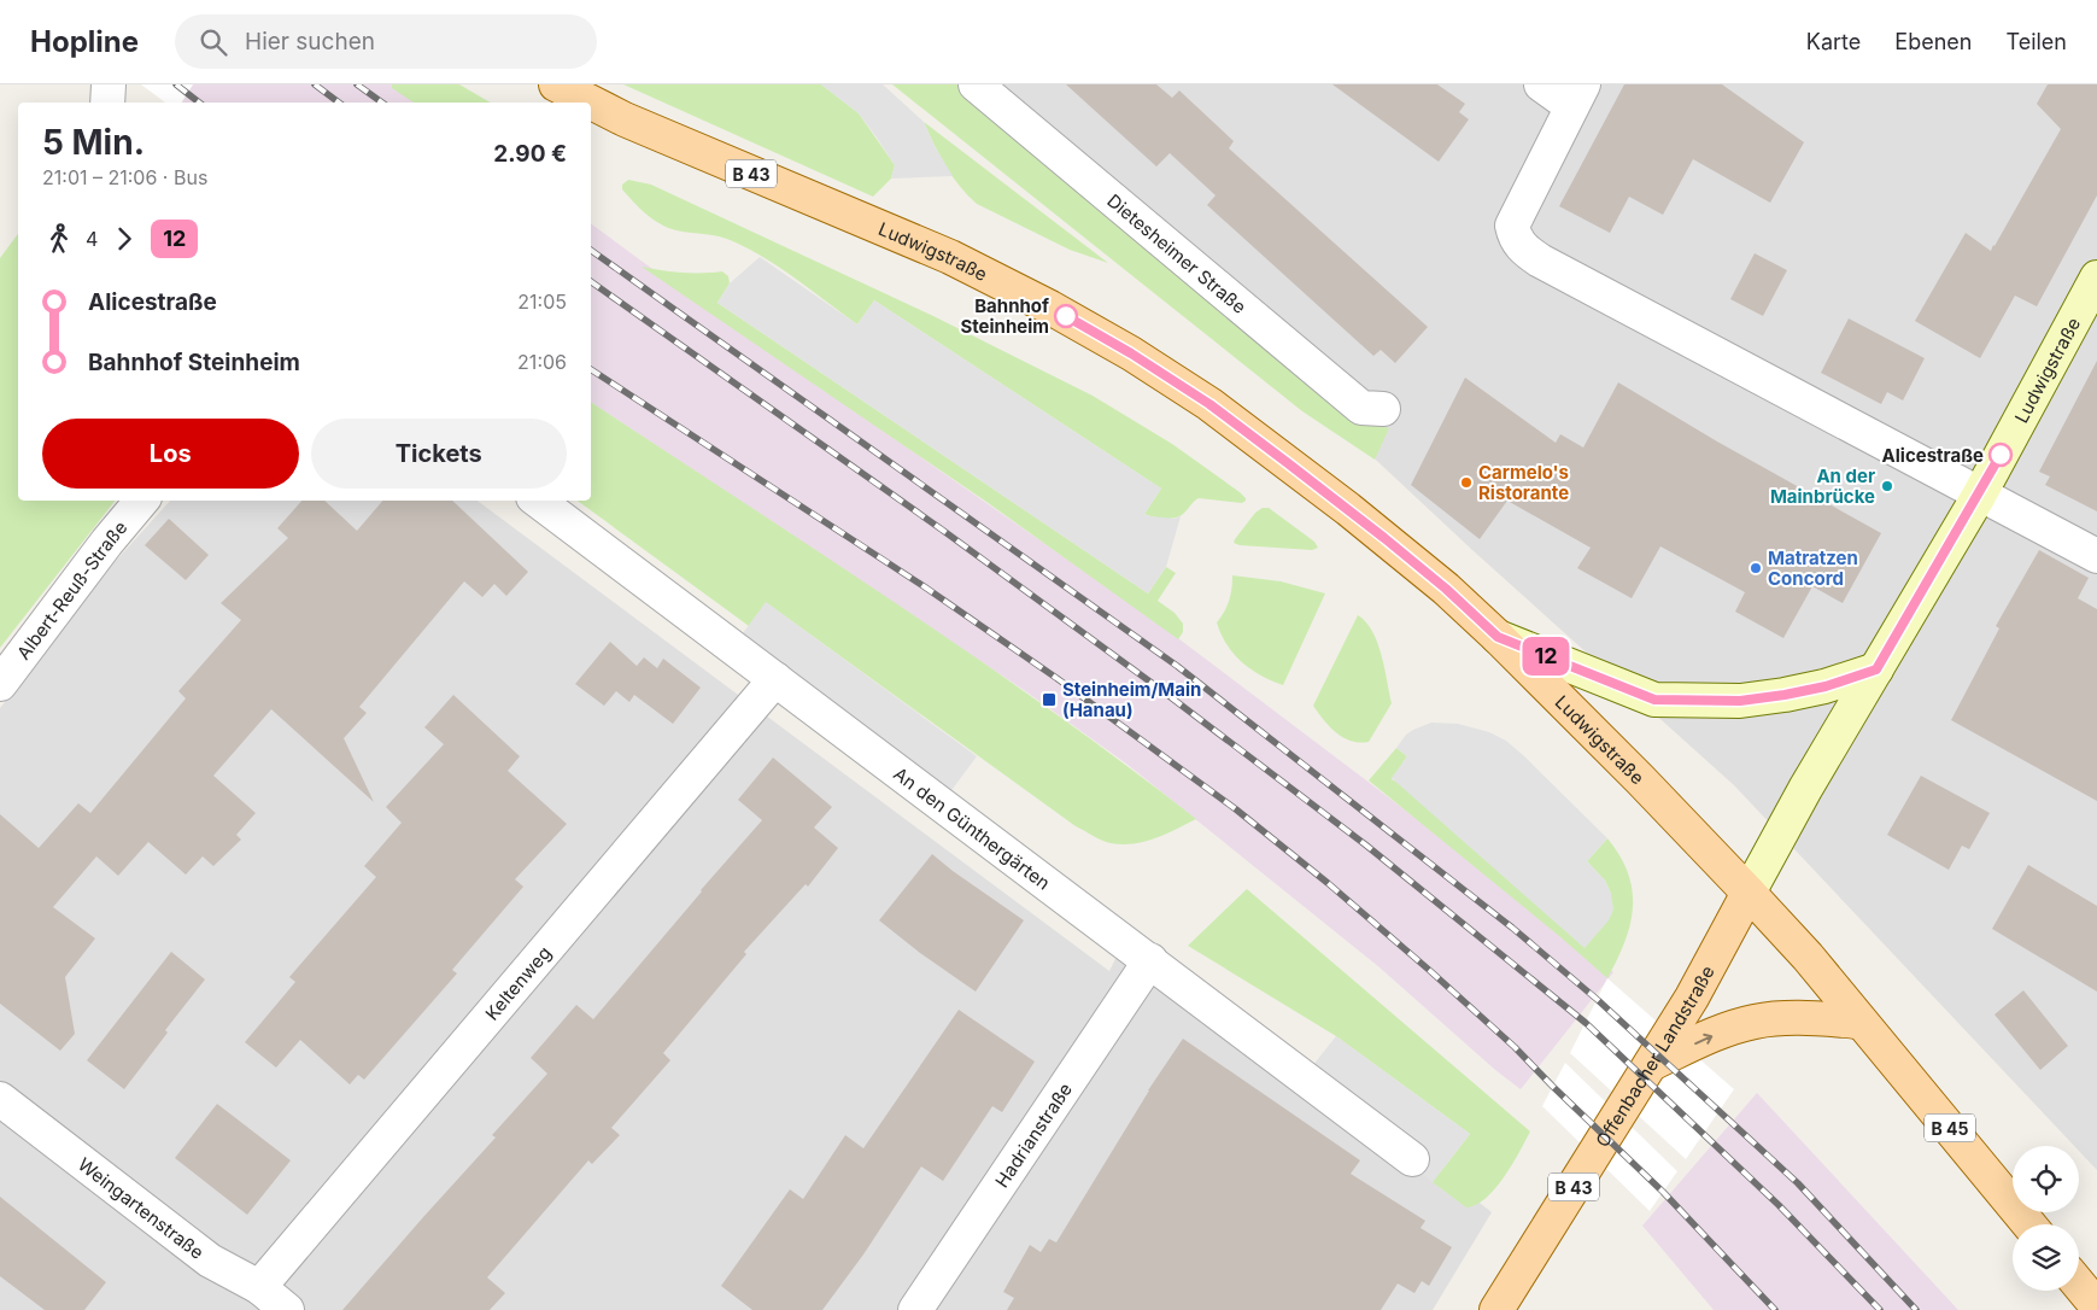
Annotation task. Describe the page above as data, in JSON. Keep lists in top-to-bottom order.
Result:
{
  "streets": {
    "main road": [
      "B 43",
      "Ludwigstraße",
      "Offenbacher Landstraße",
      "B 45"
    ],
    "street": [
      "Dietesheimer Straße",
      "Albert-Reuß-Straße",
      "An den Günthergärten",
      "Keltenweg",
      "Hadrianstraße",
      "Weingartenstraße"
    ]
  },
  "crossings": [
    ["Ludwigstraße", "Offenbacher Landstraße"],
    ["Ludwigstraße", "B 45"],
    ["An den Günthergärten", "Keltenweg"],
    ["An den Günthergärten", "Hadrianstraße"],
    ["Keltenweg", "Weingartenstraße"],
    ["Offenbacher Landstraße", "B 45"]
  ],
  "places": {
    "other": [
      "Bahnhof Steinheim",
      "Alicestraße",
      "Carmelo's Ristorante",
      "An der Mainbrücke",
      "Matratzen Concord"
    ],
    "transit": ["Steinheim/Main (Hanau)"]
  },
  "lines": ["bus line 12"],
  "page": {
    "header": "Hopline",
    "search": "Hier suchen",
    "nav": ["Karte", "Ebenen", "Teilen"],
    "on_map": "12",
    "heading": ["5 Min.", "21:01 – 21:06 · Bus", "2.90 €"],
    "legs": ["4", "12"],
    "list": [
      {
        "name": "Alicestraße",
        "value": "21:05"
      },
      {
        "name": "Bahnhof Steinheim",
        "value": "21:06"
      }
    ],
    "buttons": ["Los", "Tickets"]
  }
}
